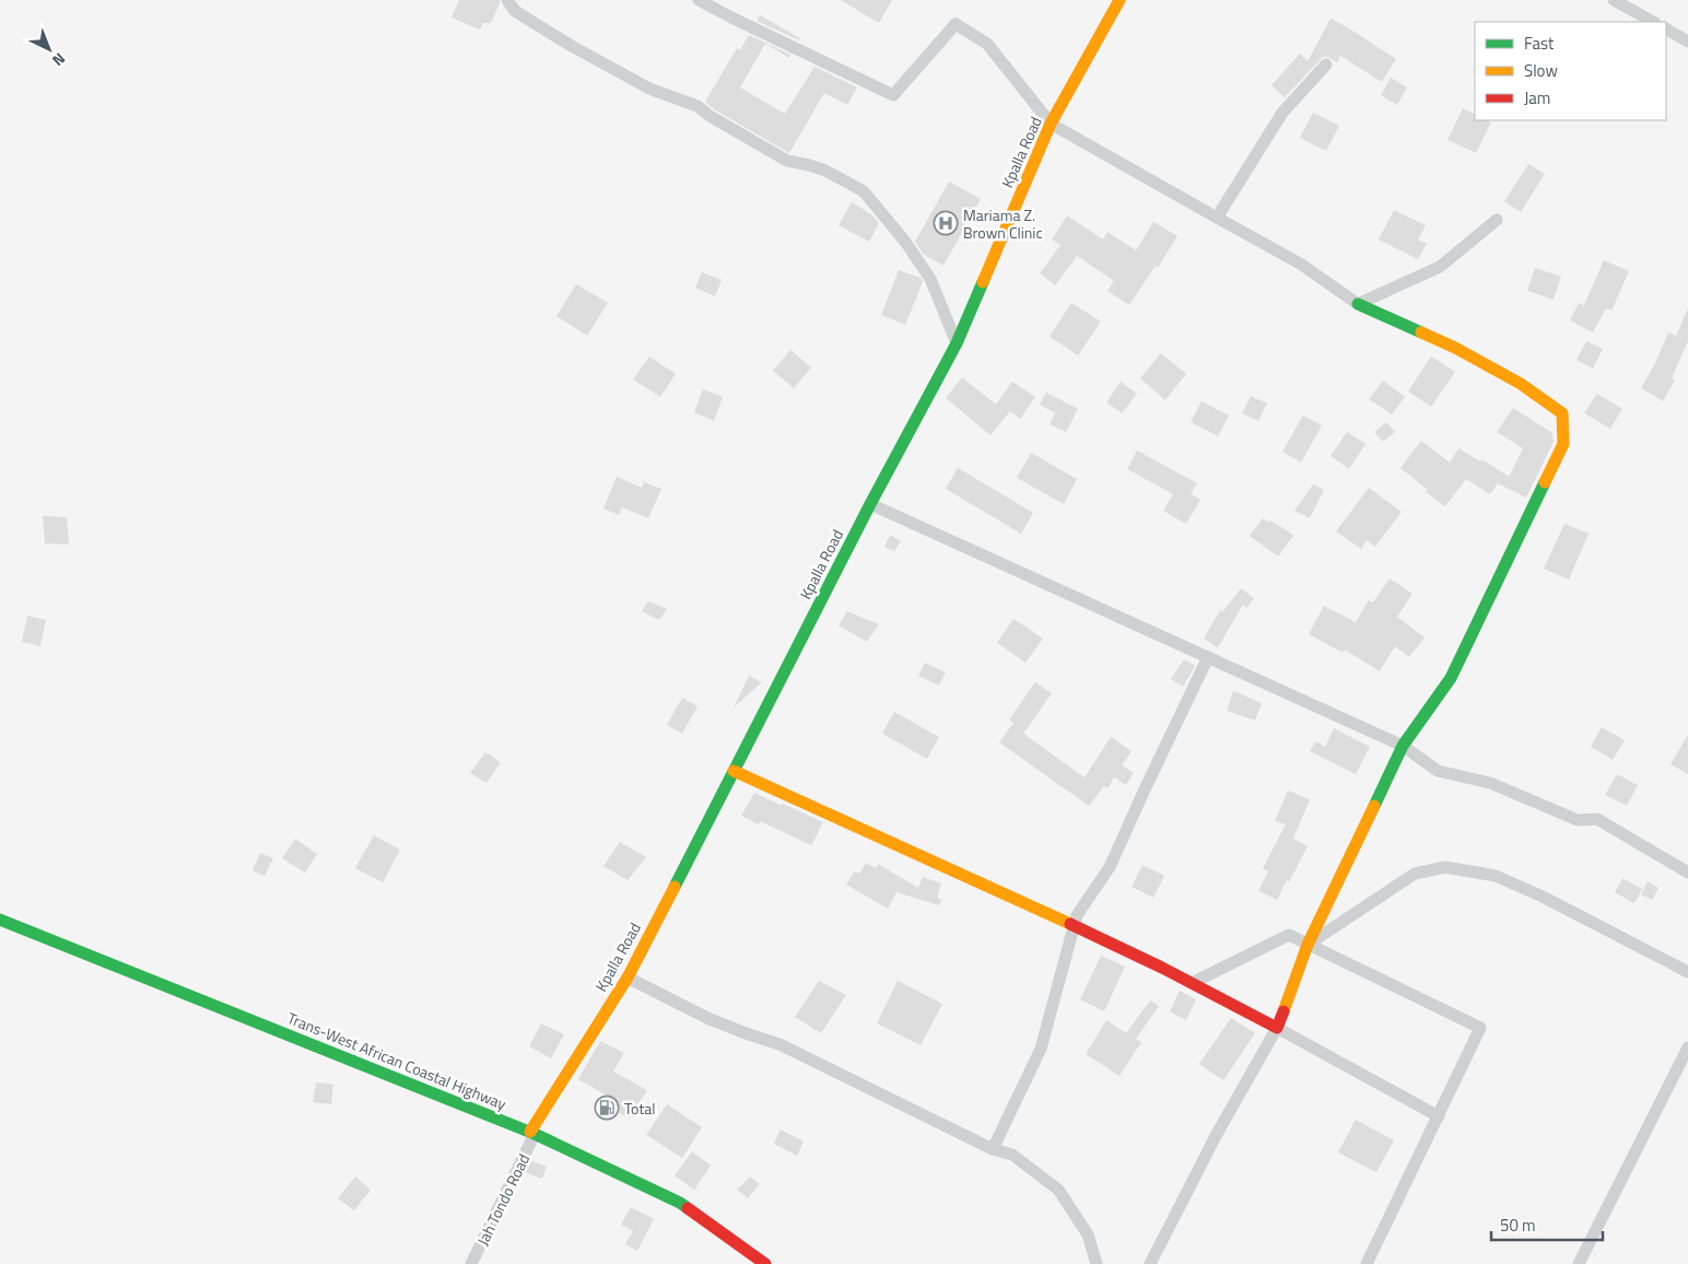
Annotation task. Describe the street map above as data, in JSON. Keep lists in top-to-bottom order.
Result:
{
  "streets": {
    "main road": ["Kpalla Road", "Trans-West African Coastal Highway"],
    "street": ["Jah Tondo Road"]
  },
  "crossings": [
    ["Kpalla Road", "Trans-West African Coastal Highway"],
    ["Kpalla Road", "Jah Tondo Road"],
    ["Trans-West African Coastal Highway", "Jah Tondo Road"]
  ],
  "places": {
    "hospital": ["Mariama Z. Brown Clinic"],
    "fuel station": ["Total"]
  },
  "legend": ["Fast", "Slow", "Jam"],
  "scale_bar": "50 m",
  "north": "bottom right"
}
